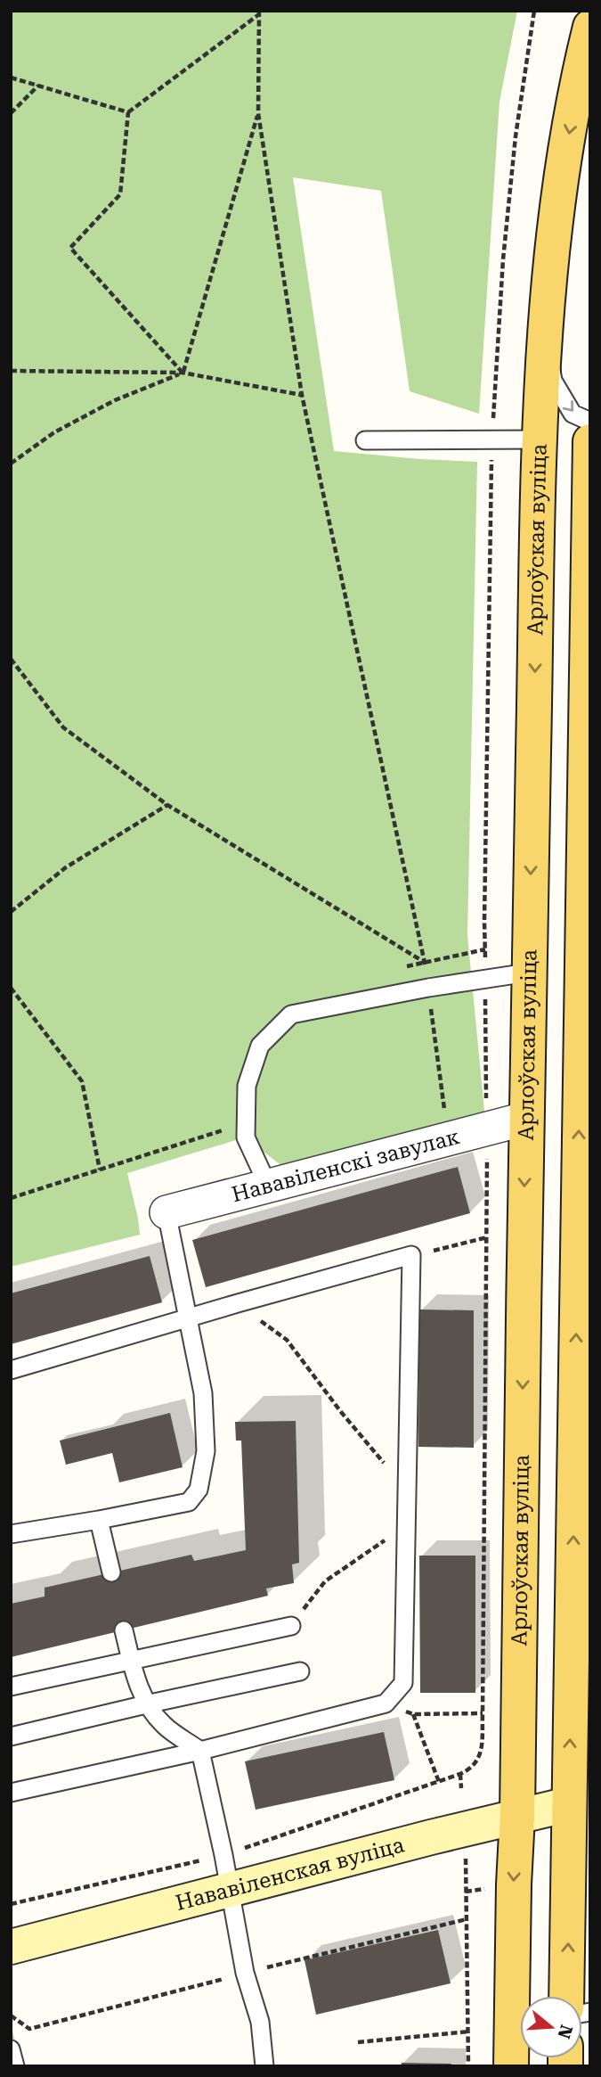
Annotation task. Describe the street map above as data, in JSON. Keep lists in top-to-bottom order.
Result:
{
  "streets": {
    "main road": ["Арлоўская вуліца", "Нававіленская вуліца"],
    "street": ["Нававіленскі завулак"]
  },
  "crossings": [
    ["Арлоўская вуліца", "Нававіленскі завулак"],
    ["Арлоўская вуліца", "Нававіленская вуліца"]
  ],
  "north": "right"
}
